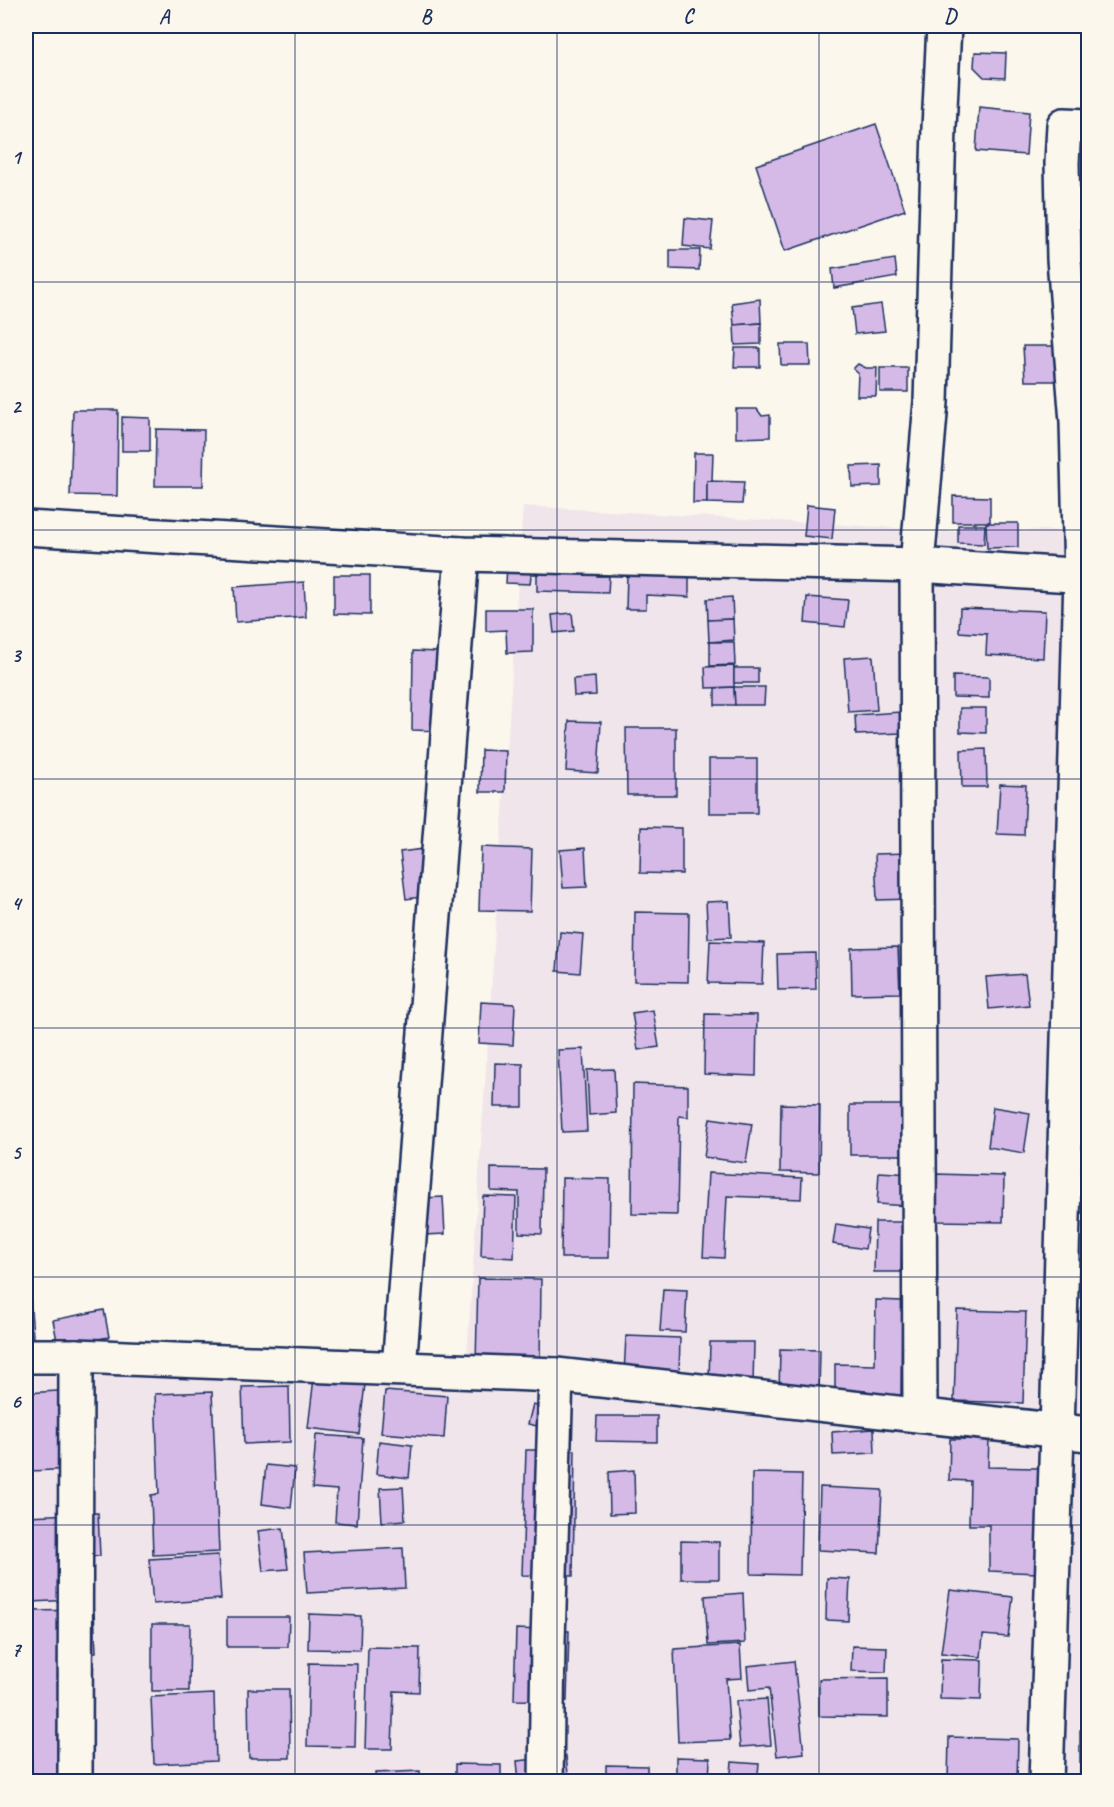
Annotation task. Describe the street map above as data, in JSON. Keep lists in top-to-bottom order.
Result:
{
  "grid": {
    "columns": [
      "A",
      "B",
      "C",
      "D"
    ],
    "rows": [
      "1",
      "2",
      "3",
      "4",
      "5",
      "6",
      "7"
    ]
  }
}
